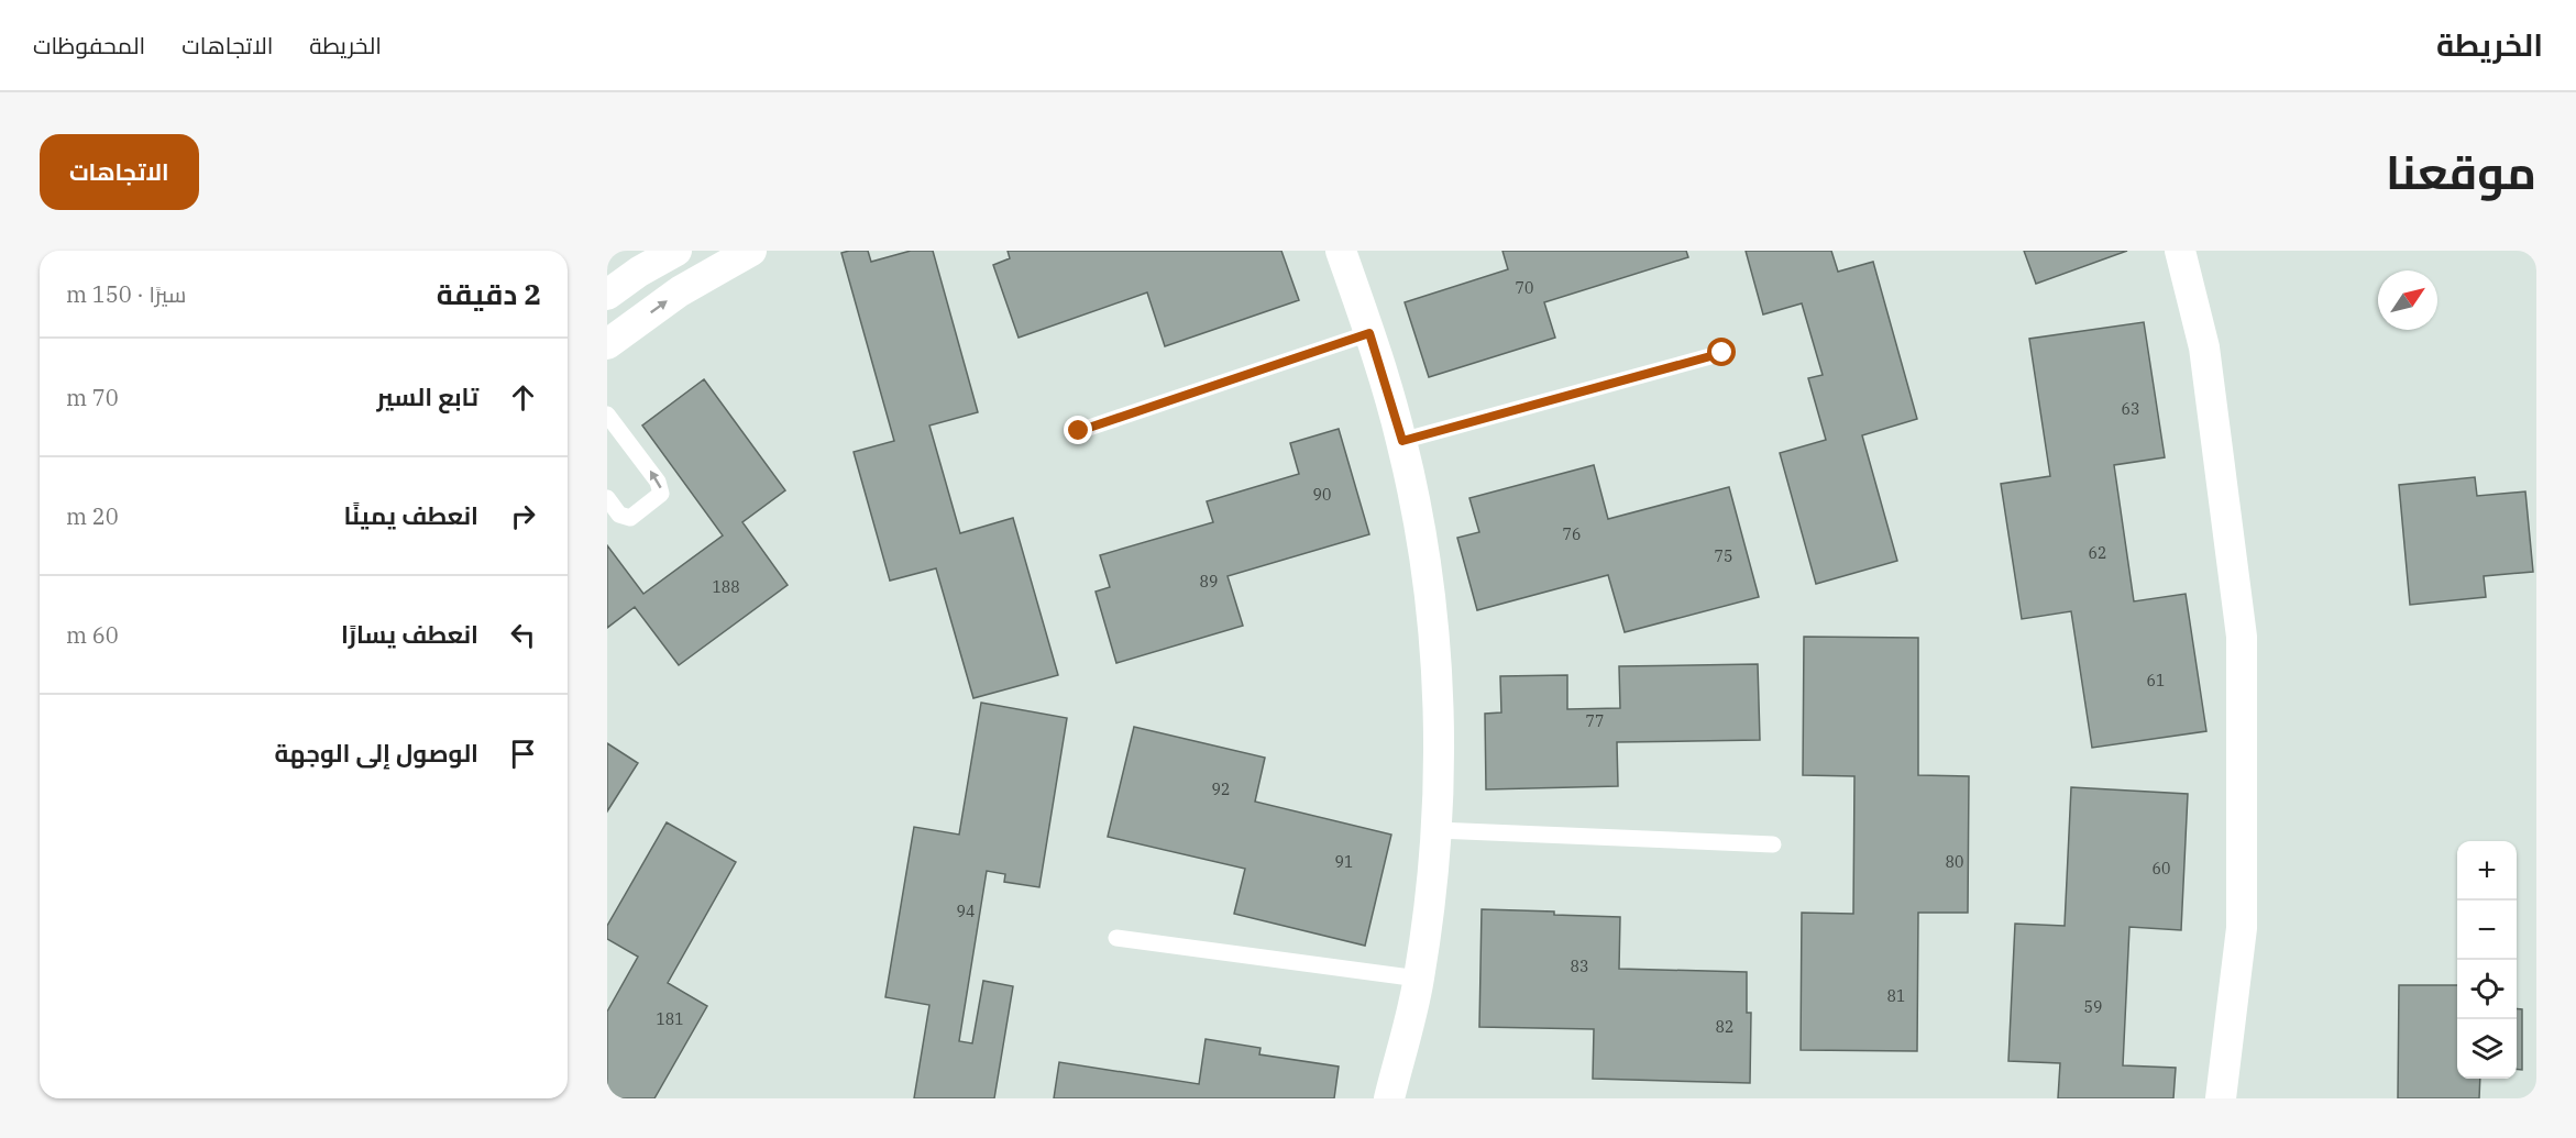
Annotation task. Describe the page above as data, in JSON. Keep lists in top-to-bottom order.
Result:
{
  "house_numbers": [
    "70",
    "63",
    "90",
    "76",
    "62",
    "75",
    "89",
    "188",
    "61",
    "77",
    "92",
    "91",
    "80",
    "60",
    "94",
    "83",
    "81",
    "59",
    "181",
    "82"
  ],
  "north": "top right",
  "page": {
    "header": "الخريطة",
    "nav": ["الخريطة", "الاتجاهات", "المحفوظات"],
    "title": "موقعنا",
    "buttons": "الاتجاهات",
    "heading": ["2 دقيقة", "سيرًا · 150 m"],
    "list": [
      ["تابع السير", "70 m"],
      ["انعطف يمينًا", "20 m"],
      ["انعطف يسارًا", "60 m"],
      "الوصول إلى الوجهة"
    ],
    "map_buttons": ["+", "−"]
  }
}
